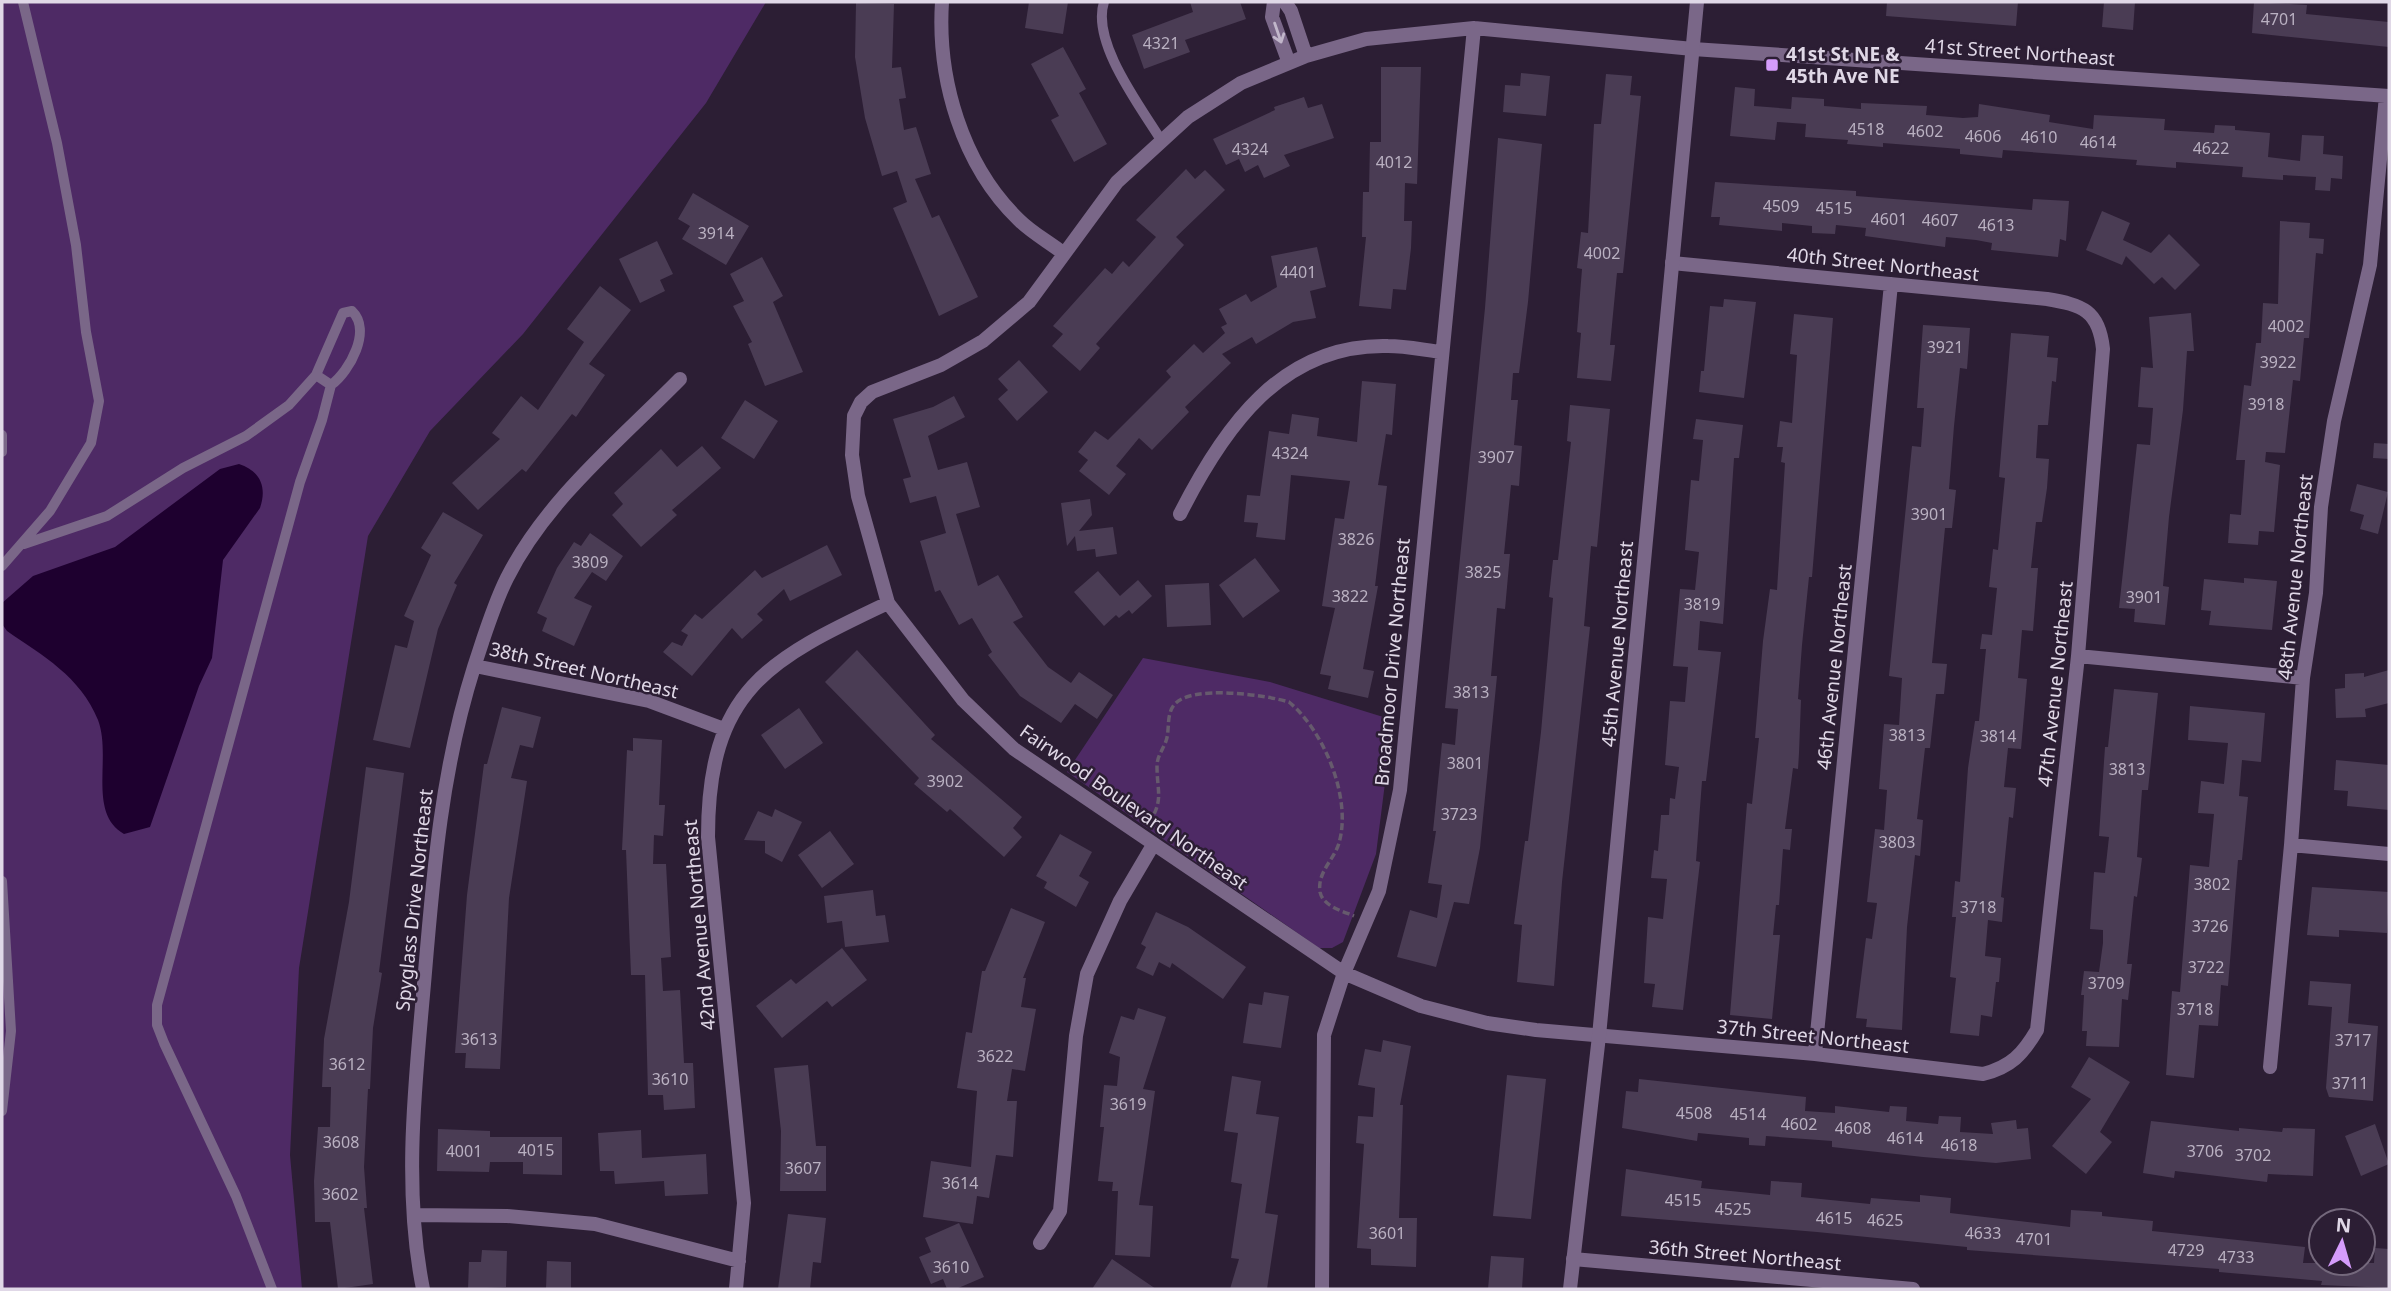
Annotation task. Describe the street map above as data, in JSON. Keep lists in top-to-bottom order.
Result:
{
  "streets": {
    "street": [
      "41st Street Northeast",
      "40th Street Northeast",
      "48th Avenue Northeast",
      "45th Avenue Northeast",
      "Broadmoor Drive Northeast",
      "46th Avenue Northeast",
      "38th Street Northeast",
      "47th Avenue Northeast",
      "Fairwood Boulevard Northeast",
      "Spyglass Drive Northeast",
      "42nd Avenue Northeast",
      "37th Street Northeast",
      "36th Street Northeast"
    ]
  },
  "crossings": [
    ["41st Street Northeast", "48th Avenue Northeast"],
    ["41st Street Northeast", "45th Avenue Northeast"],
    ["41st Street Northeast", "Broadmoor Drive Northeast"],
    ["41st Street Northeast", "Fairwood Boulevard Northeast"],
    ["40th Street Northeast", "45th Avenue Northeast"],
    ["40th Street Northeast", "46th Avenue Northeast"],
    ["40th Street Northeast", "47th Avenue Northeast"],
    ["45th Avenue Northeast", "Fairwood Boulevard Northeast"],
    ["45th Avenue Northeast", "37th Street Northeast"],
    ["45th Avenue Northeast", "36th Street Northeast"],
    ["Broadmoor Drive Northeast", "Fairwood Boulevard Northeast"],
    ["46th Avenue Northeast", "37th Street Northeast"],
    ["38th Street Northeast", "Spyglass Drive Northeast"],
    ["38th Street Northeast", "42nd Avenue Northeast"],
    ["47th Avenue Northeast", "37th Street Northeast"],
    ["Fairwood Boulevard Northeast", "42nd Avenue Northeast"],
    ["Fairwood Boulevard Northeast", "37th Street Northeast"]
  ],
  "places": {
    "transit": ["41st St NE & 45th Ave NE"]
  },
  "house_numbers": [
    "4701",
    "4321",
    "4518",
    "4602",
    "4606",
    "4610",
    "4614",
    "4622",
    "4324",
    "4012",
    "4509",
    "4515",
    "4601",
    "4607",
    "4613",
    "3914",
    "4002",
    "4401",
    "4002",
    "3921",
    "3922",
    "3918",
    "4324",
    "3907",
    "3901",
    "3826",
    "3809",
    "3825",
    "3822",
    "3901",
    "3819",
    "3813",
    "3813",
    "3814",
    "3801",
    "3813",
    "3902",
    "3723",
    "3803",
    "3802",
    "3718",
    "3726",
    "3722",
    "3709",
    "3718",
    "3613",
    "3717",
    "3622",
    "3612",
    "3610",
    "3711",
    "3619",
    "4508",
    "4514",
    "4602",
    "4608",
    "4614",
    "3608",
    "4618",
    "4015",
    "4001",
    "3706",
    "3702",
    "3607",
    "3614",
    "3602",
    "4515",
    "4525",
    "4615",
    "4625",
    "3601",
    "4633",
    "4701",
    "4729",
    "4733",
    "3610"
  ],
  "north": "top"
}
